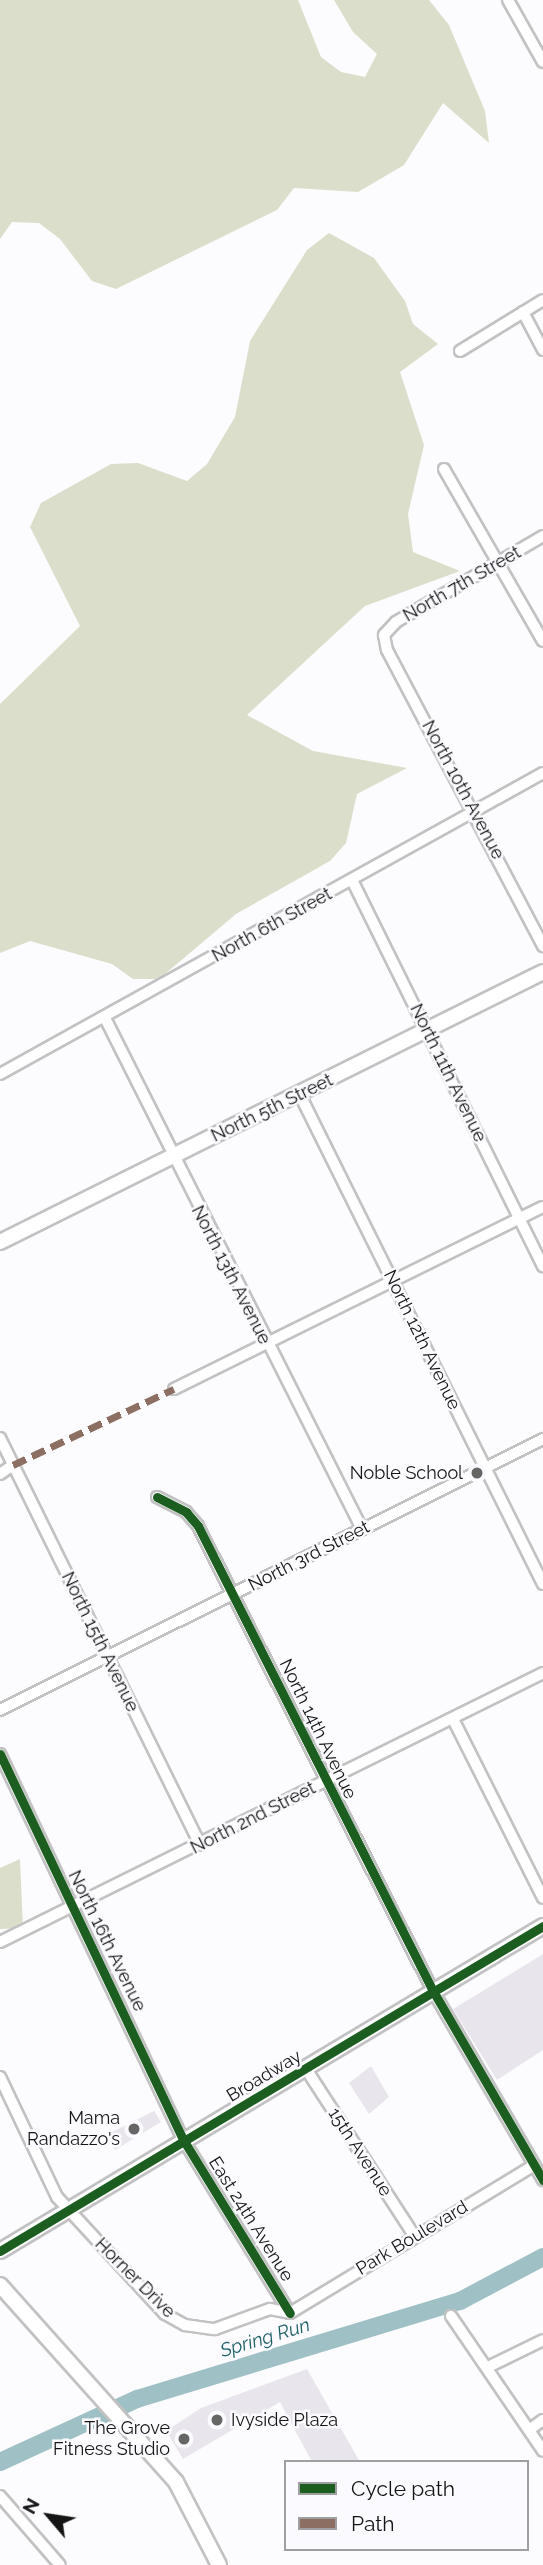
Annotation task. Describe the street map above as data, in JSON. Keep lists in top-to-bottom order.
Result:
{
  "streets": {
    "street": [
      "North 7th Street",
      "North 10th Avenue",
      "North 6th Street",
      "North 11th Avenue",
      "North 5th Street",
      "North 13th Avenue",
      "North 12th Avenue",
      "North 3rd Street",
      "North 15th Avenue",
      "North 14th Avenue",
      "North 2nd Street",
      "North 16th Avenue",
      "Broadway",
      "15th Avenue",
      "East 24th Avenue",
      "Park Boulevard",
      "Horner Drive"
    ]
  },
  "crossings": [
    ["North 7th Street", "North 10th Avenue"],
    ["North 10th Avenue", "North 6th Street"],
    ["North 6th Street", "North 11th Avenue"],
    ["North 6th Street", "North 13th Avenue"],
    ["North 11th Avenue", "North 5th Street"],
    ["North 5th Street", "North 13th Avenue"],
    ["North 5th Street", "North 12th Avenue"],
    ["North 13th Avenue", "North 3rd Street"],
    ["North 12th Avenue", "North 3rd Street"],
    ["North 3rd Street", "North 15th Avenue"],
    ["North 3rd Street", "North 14th Avenue"],
    ["North 15th Avenue", "North 2nd Street"],
    ["North 14th Avenue", "North 2nd Street"],
    ["North 14th Avenue", "Broadway"],
    ["North 14th Avenue", "Park Boulevard"],
    ["North 2nd Street", "North 16th Avenue"],
    ["North 16th Avenue", "Broadway"],
    ["North 16th Avenue", "East 24th Avenue"],
    ["Broadway", "15th Avenue"],
    ["Broadway", "East 24th Avenue"],
    ["Broadway", "Horner Drive"],
    ["15th Avenue", "Park Boulevard"],
    ["East 24th Avenue", "Park Boulevard"],
    ["East 24th Avenue", "Horner Drive"],
    ["Park Boulevard", "Horner Drive"]
  ],
  "water": ["Spring Run"],
  "places": [
    "Noble School",
    "Mama Randazzo's",
    "Ivyside Plaza",
    "The Grove Fitness Studio"
  ],
  "legend": ["Cycle path", "Path"],
  "north": "top left"
}
